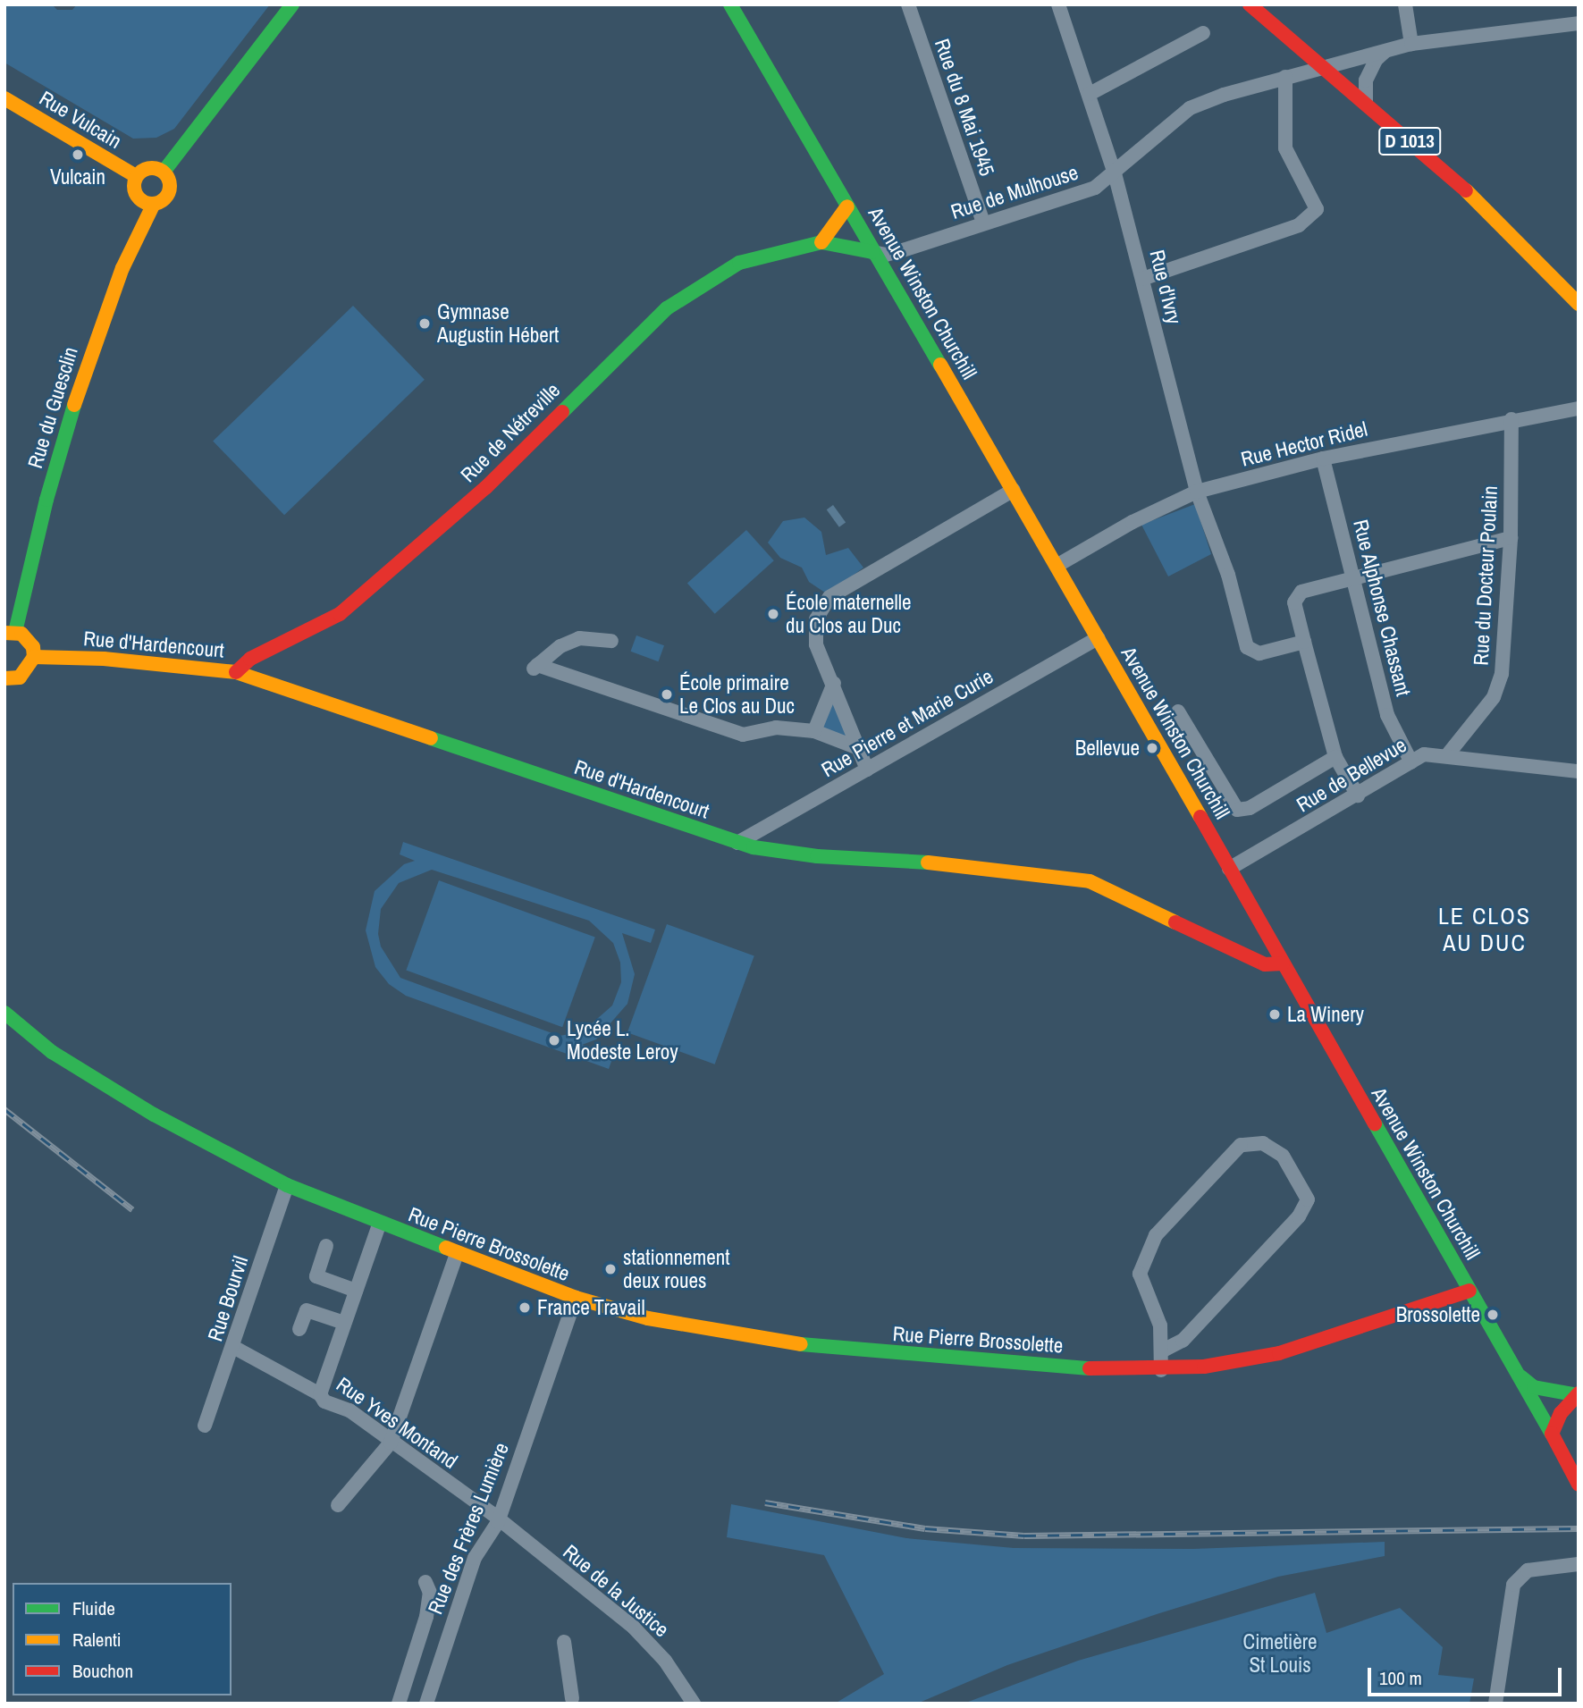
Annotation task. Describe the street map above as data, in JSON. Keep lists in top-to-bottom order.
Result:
{
  "streets": {
    "main road": [
      "Rue Vulcain",
      "D 1013",
      "Avenue Winston Churchill",
      "Rue du Guesclin",
      "Rue de Nétreville",
      "Rue d'Hardencourt",
      "Rue Pierre Brossolette"
    ],
    "street": [
      "Rue du 8 Mai 1945",
      "Rue de Mulhouse",
      "Rue d'Ivry",
      "Rue Hector Ridel",
      "Rue du Docteur Poulain",
      "Rue Alphonse Chassant",
      "Rue Pierre et Marie Curie",
      "Rue de Bellevue",
      "Rue Bourvil",
      "Rue Yves Montand",
      "Rue des Frères Lumière",
      "Rue de la Justice"
    ]
  },
  "crossings": [
    ["Rue du 8 Mai 1945", "Rue de Mulhouse"],
    ["Rue Vulcain", "Rue du Guesclin"],
    ["D 1013", "Rue de Mulhouse"],
    ["Rue de Mulhouse", "Rue d'Ivry"],
    ["Rue de Mulhouse", "Avenue Winston Churchill"],
    ["Rue de Mulhouse", "Rue de Nétreville"],
    ["Rue d'Ivry", "Rue Hector Ridel"],
    ["Avenue Winston Churchill", "Rue de Nétreville"],
    ["Avenue Winston Churchill", "Rue Hector Ridel"],
    ["Avenue Winston Churchill", "Rue d'Hardencourt"],
    ["Avenue Winston Churchill", "Rue Pierre et Marie Curie"],
    ["Avenue Winston Churchill", "Rue de Bellevue"],
    ["Avenue Winston Churchill", "Rue Pierre Brossolette"],
    ["Rue de Nétreville", "Rue d'Hardencourt"],
    ["Rue Hector Ridel", "Rue du Docteur Poulain"],
    ["Rue Hector Ridel", "Rue Alphonse Chassant"],
    ["Rue du Docteur Poulain", "Rue de Bellevue"],
    ["Rue Alphonse Chassant", "Rue de Bellevue"],
    ["Rue d'Hardencourt", "Rue Pierre et Marie Curie"],
    ["Rue Pierre Brossolette", "Rue Bourvil"],
    ["Rue Pierre Brossolette", "Rue des Frères Lumière"],
    ["Rue Bourvil", "Rue Yves Montand"],
    ["Rue Yves Montand", "Rue des Frères Lumière"],
    ["Rue Yves Montand", "Rue de la Justice"],
    ["Rue des Frères Lumière", "Rue de la Justice"]
  ],
  "districts": ["LE CLOS AU DUC"],
  "parks": ["Cimetière St Louis"],
  "places": [
    "Vulcain",
    "Gymnase Augustin Hébert",
    "École maternelle du Clos au Duc",
    "École primaire Le Clos au Duc",
    "Bellevue",
    "La Winery",
    "Lycée L. Modeste Leroy",
    "stationnement deux roues",
    "France Travail",
    "Brossolette"
  ],
  "legend": ["Fluide", "Ralenti", "Bouchon"],
  "scale_bar": "100 m"
}
